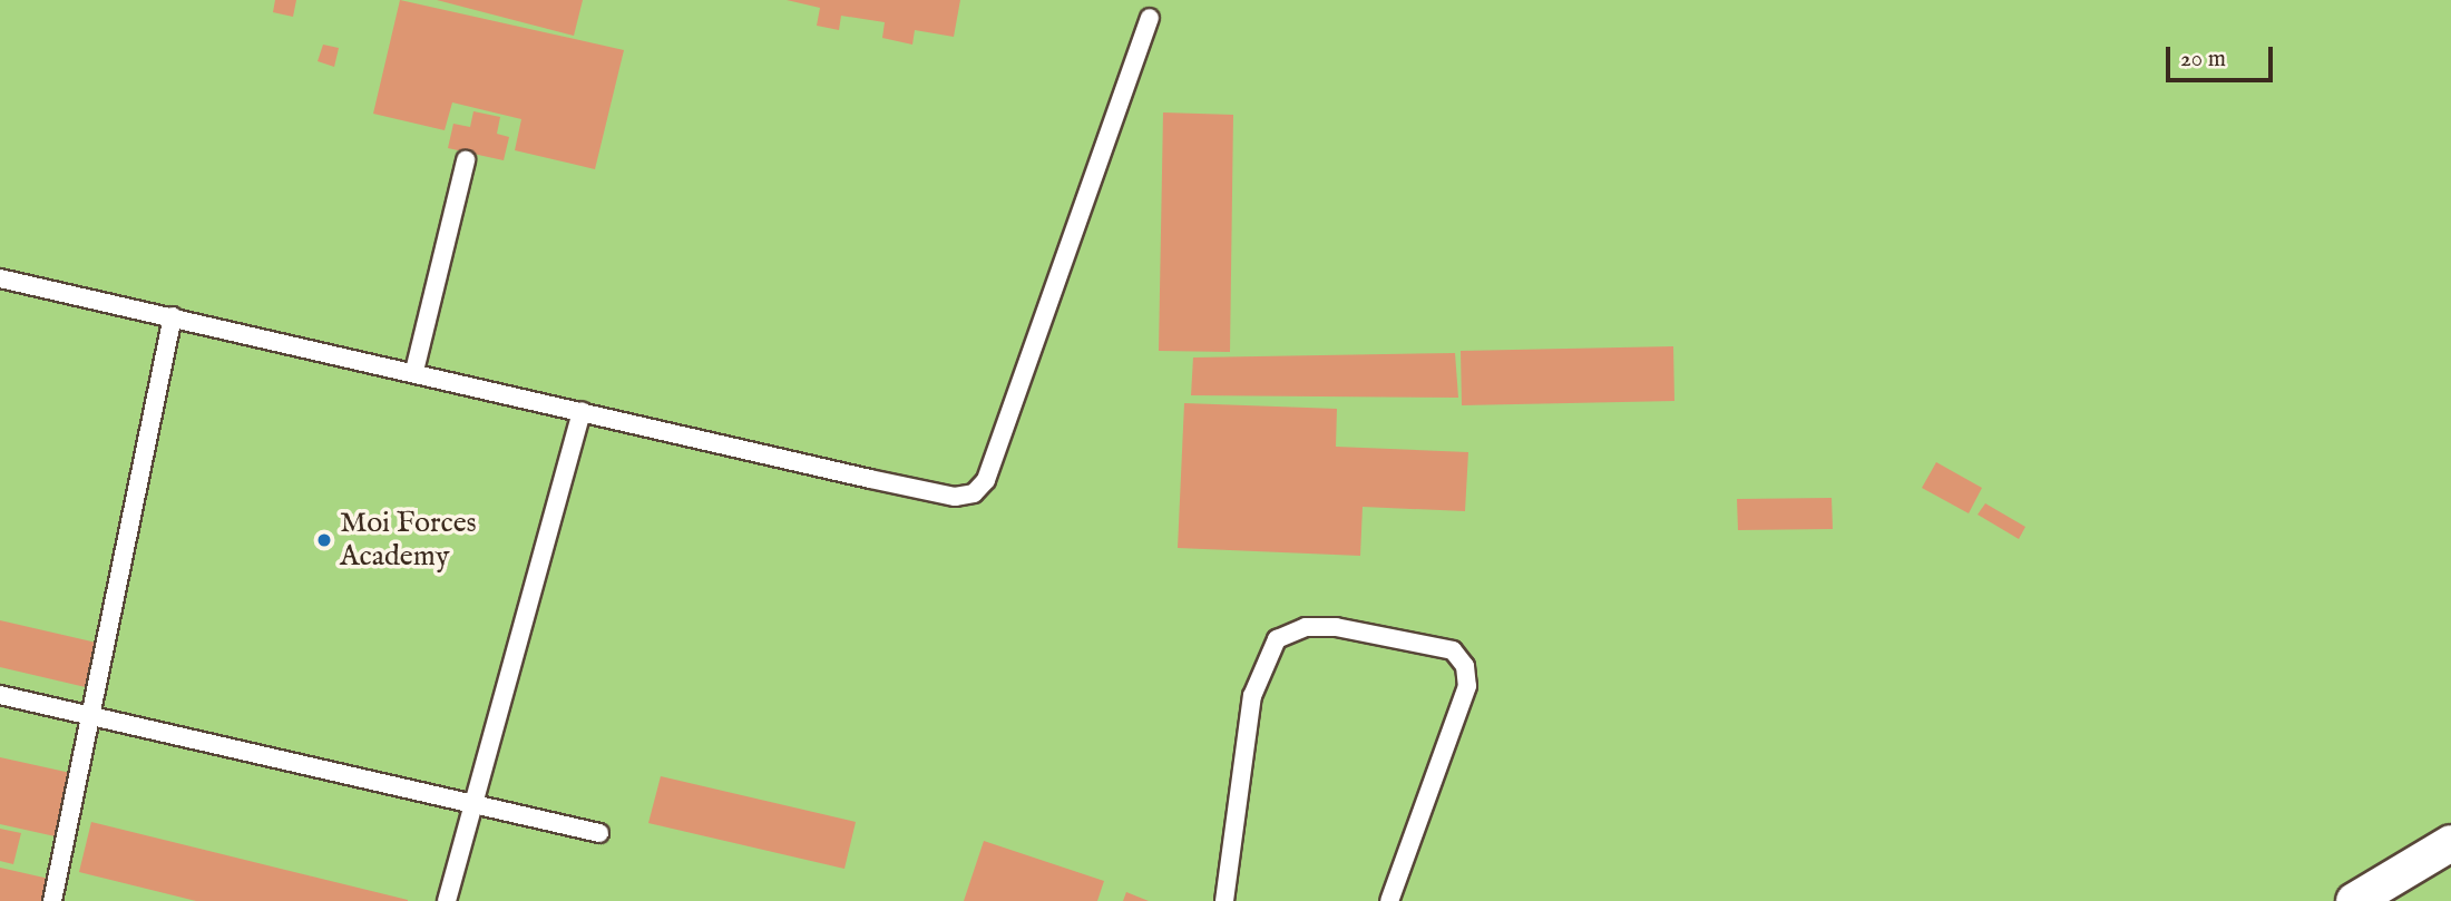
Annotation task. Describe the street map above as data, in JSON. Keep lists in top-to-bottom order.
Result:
{
  "places": ["Moi Forces Academy"],
  "scale_bar": "20 m"
}
